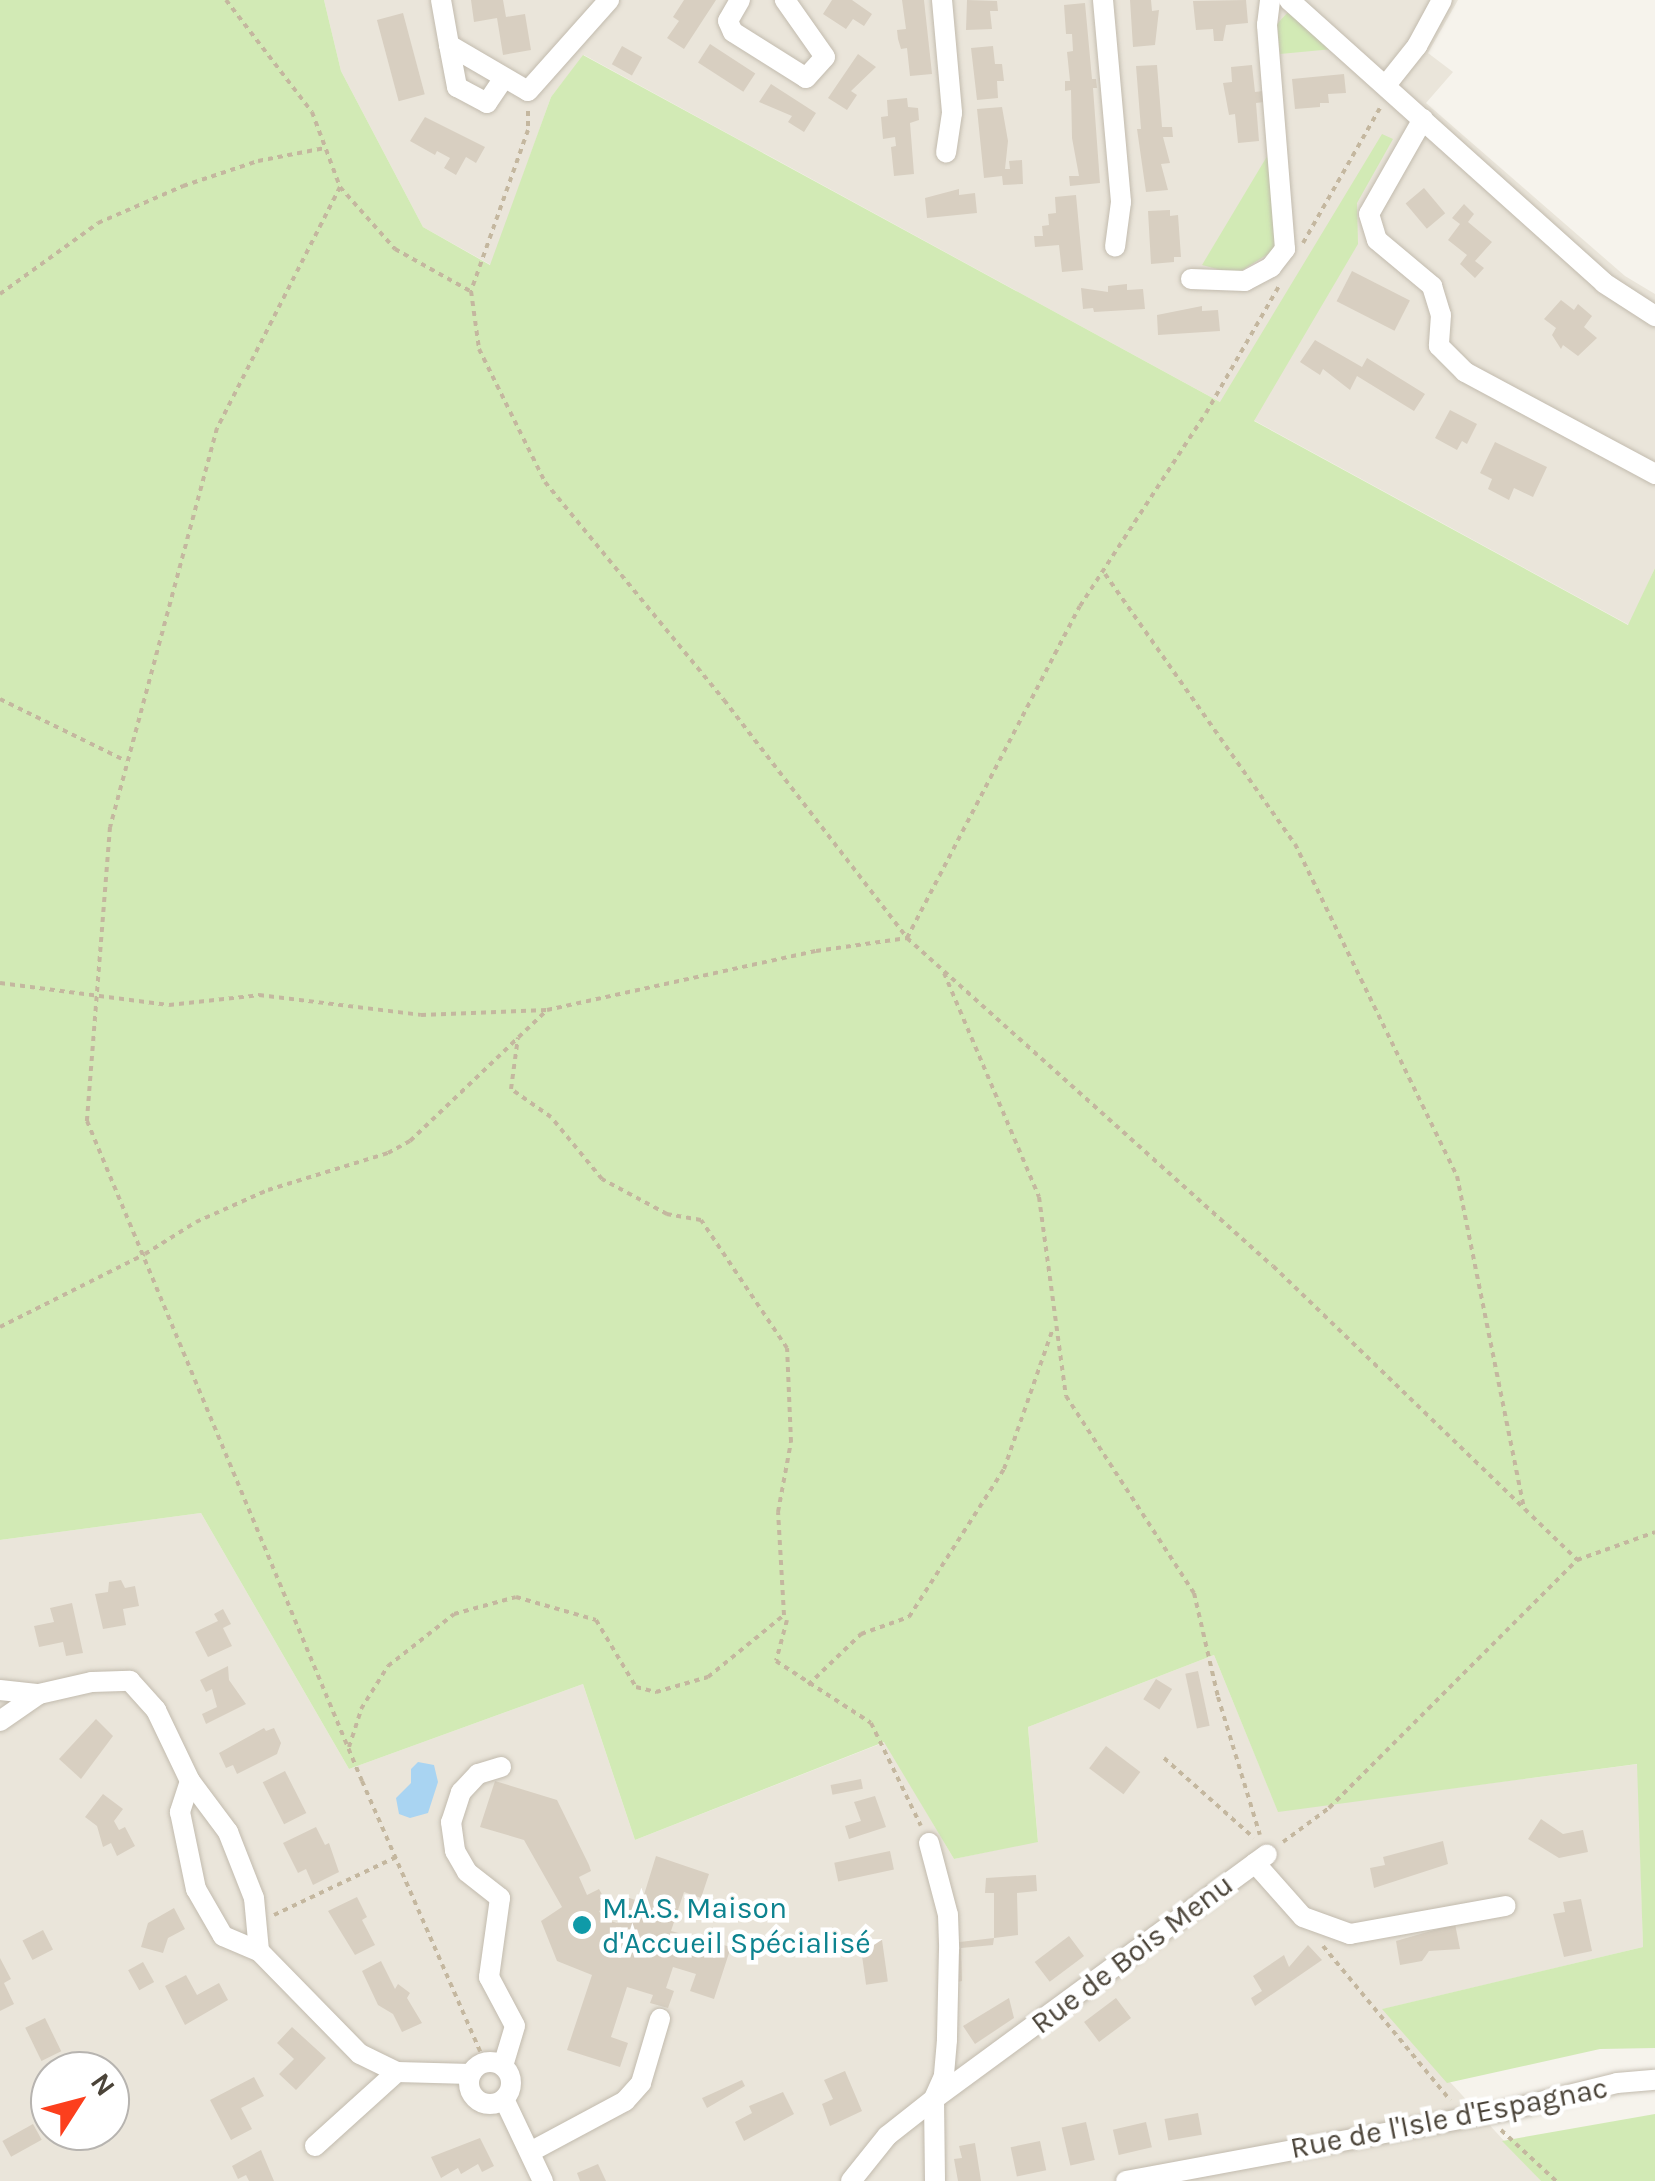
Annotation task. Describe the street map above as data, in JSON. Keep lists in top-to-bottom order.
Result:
{
  "streets": {
    "street": ["Rue de Bois Menu", "Rue de l'Isle d'Espagnac"]
  },
  "places": ["M.A.S. Maison d'Accueil Spécialisé"],
  "north": "top right"
}
